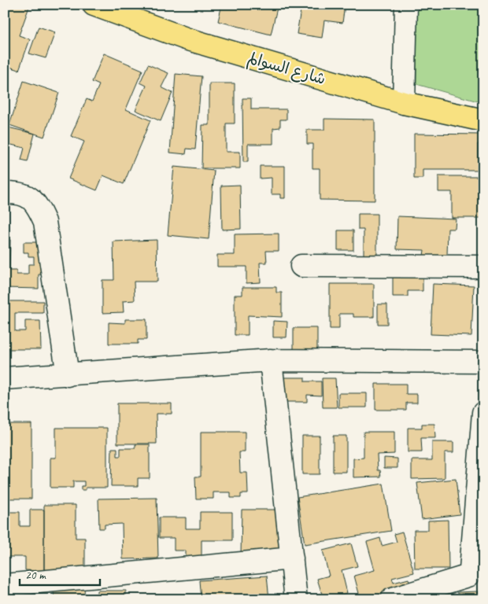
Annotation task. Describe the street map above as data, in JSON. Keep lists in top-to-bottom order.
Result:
{
  "streets": {
    "main road": ["شارع السوالم"]
  },
  "scale_bar": "20 m"
}
